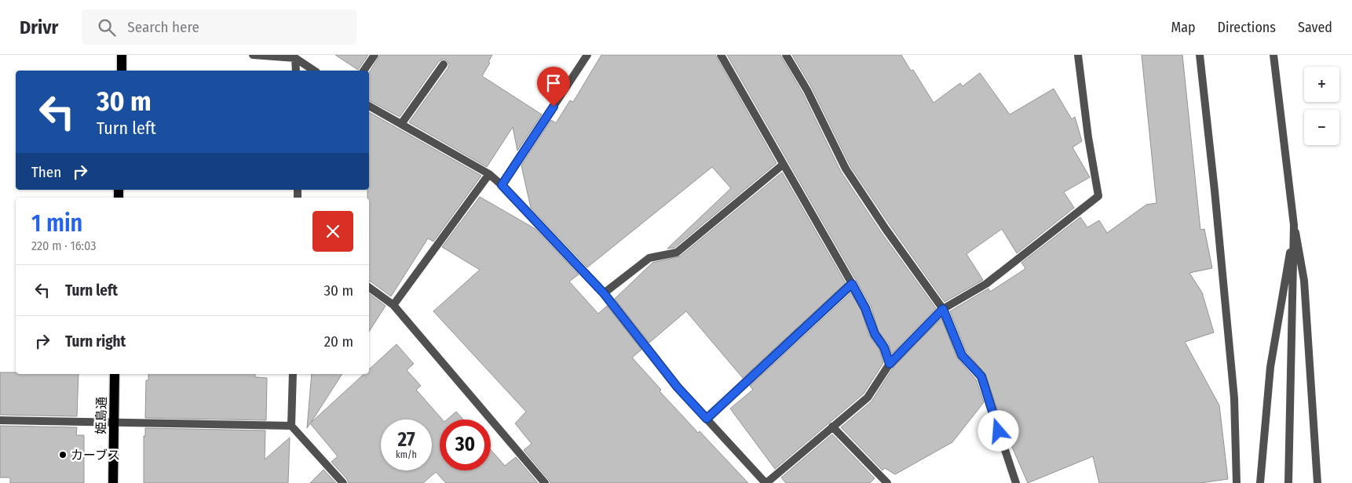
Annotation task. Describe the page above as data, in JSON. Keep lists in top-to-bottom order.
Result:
{
  "streets": {
    "main road": ["姫島通"]
  },
  "places": ["カーブス"],
  "page": {
    "header": "Drivr",
    "search": "Search here",
    "nav": ["Map", "Directions", "Saved"],
    "map_buttons": ["+", "−"],
    "turn": ["30 m", "Turn left"],
    "then": "Then",
    "heading": ["1 min", "220 m · 16:03"],
    "list": [
      {
        "name": "Turn left",
        "value": "30 m"
      },
      {
        "name": "Turn right",
        "value": "20 m"
      }
    ],
    "speed": "27 km/h",
    "limit": "30"
  }
}
